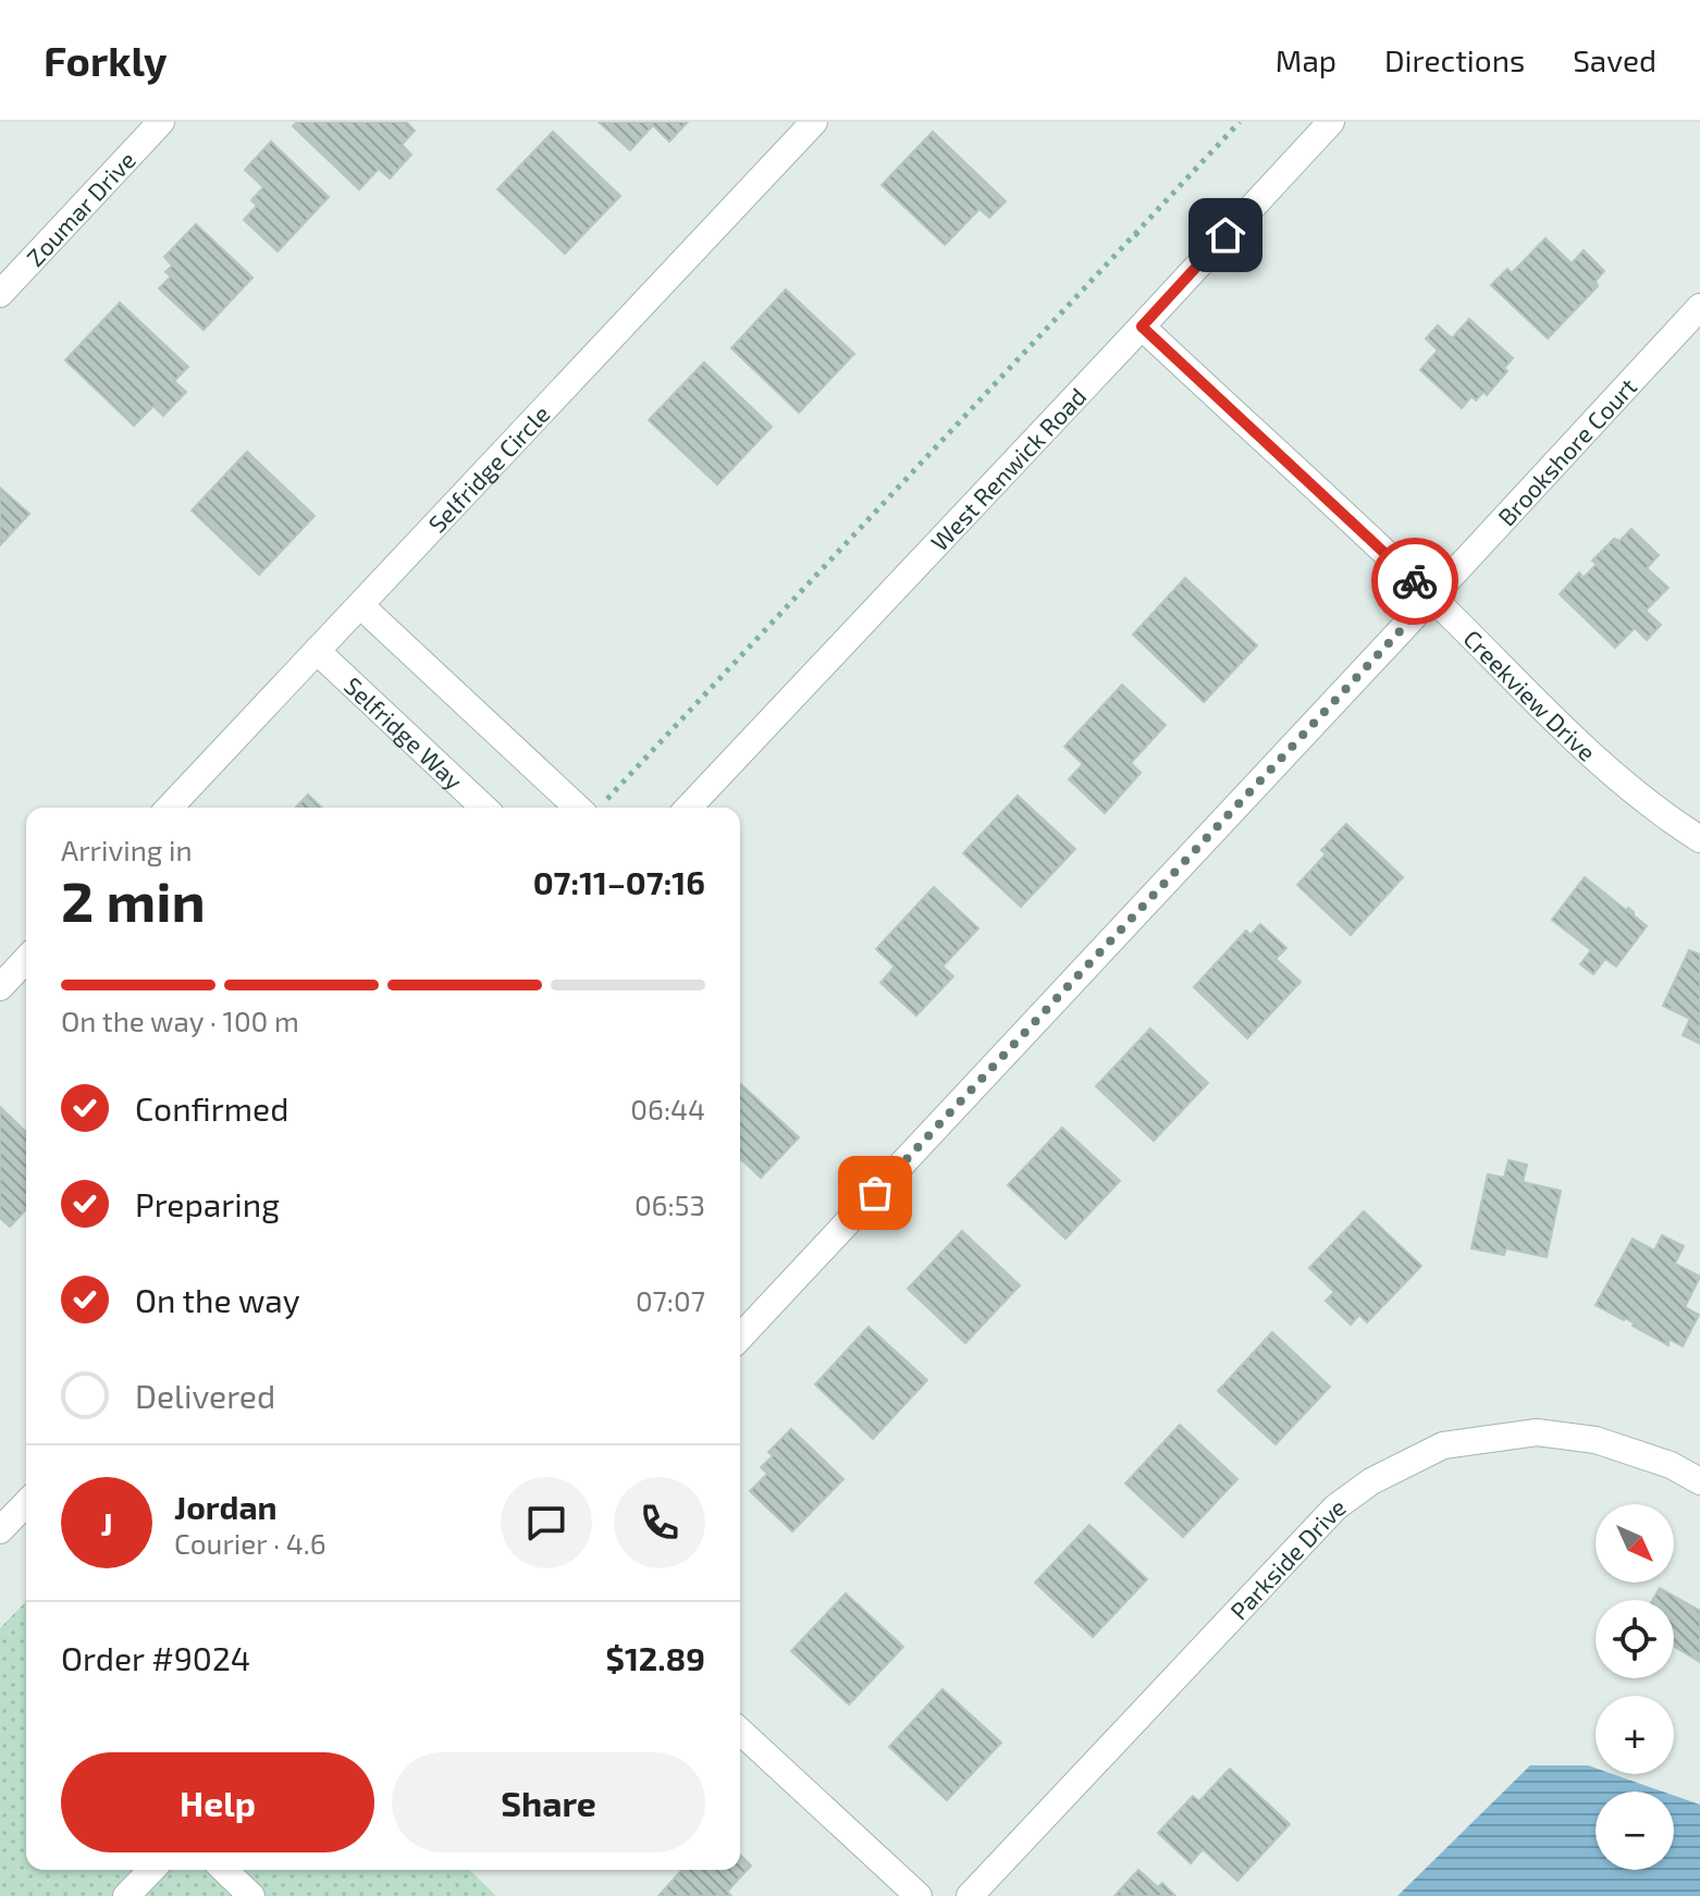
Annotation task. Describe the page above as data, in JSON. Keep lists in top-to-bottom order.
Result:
{
  "streets": {
    "street": [
      "Zoumar Drive",
      "Brookshore Court",
      "Selfridge Circle",
      "West Renwick Road",
      "Creekview Drive",
      "Selfridge Way",
      "Parkside Drive"
    ]
  },
  "crossings": [
    ["Brookshore Court", "Creekview Drive"],
    ["Selfridge Circle", "Selfridge Way"],
    ["West Renwick Road", "Creekview Drive"]
  ],
  "north": "bottom right",
  "page": {
    "header": "Forkly",
    "nav": ["Map", "Directions", "Saved"],
    "heading": ["2 min", "Arriving in", "07:11–07:16"],
    "panel": [
      "Jordan",
      "Courier · 4.6",
      "Order #9024",
      "$12.89"
    ],
    "bar": "On the way · 100 m",
    "list": [
      ["Confirmed", "06:44"],
      ["Preparing", "06:53"],
      ["On the way", "07:07"],
      "Delivered"
    ],
    "round": "J",
    "map_buttons": ["+", "−"],
    "buttons": ["Help", "Share"]
  }
}
